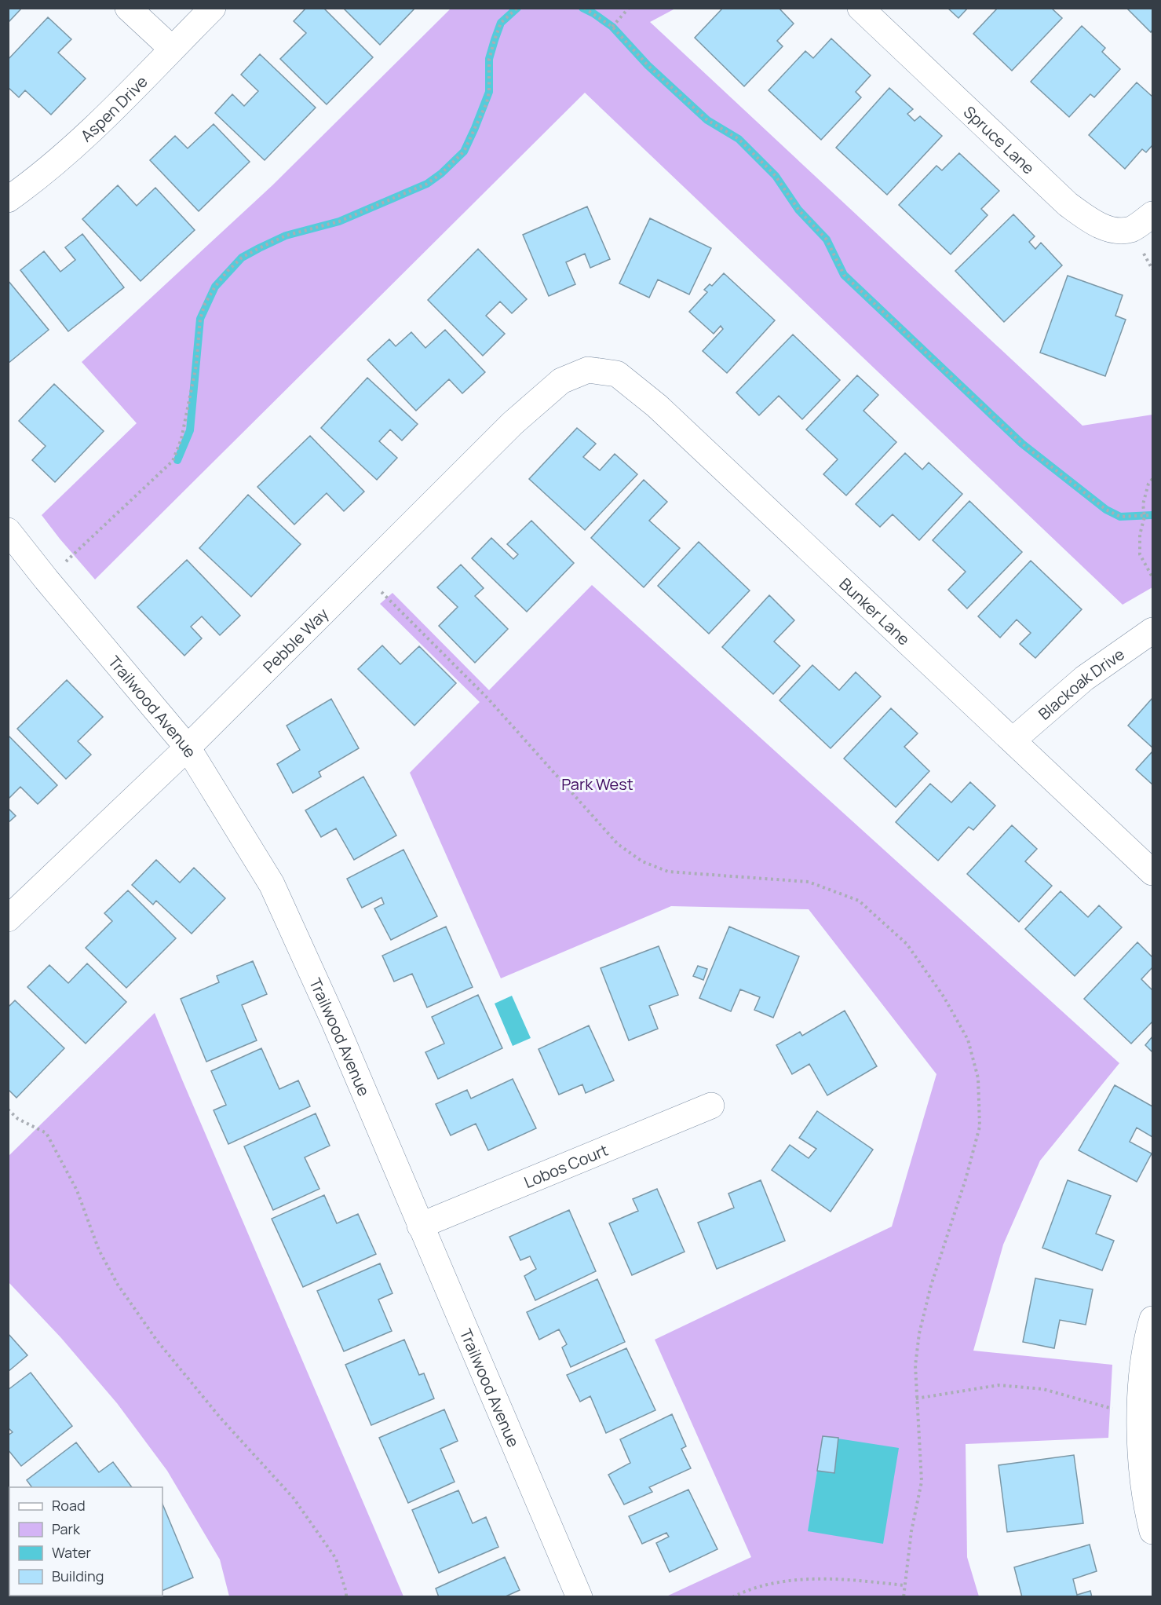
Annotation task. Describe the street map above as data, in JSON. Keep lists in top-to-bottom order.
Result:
{
  "streets": {
    "street": [
      "Aspen Drive",
      "Spruce Lane",
      "Bunker Lane",
      "Pebble Way",
      "Blackoak Drive",
      "Trailwood Avenue",
      "Lobos Court"
    ]
  },
  "crossings": [
    ["Bunker Lane", "Pebble Way"],
    ["Bunker Lane", "Blackoak Drive"],
    ["Pebble Way", "Trailwood Avenue"],
    ["Trailwood Avenue", "Lobos Court"]
  ],
  "parks": ["Park West"],
  "legend": [
    "Road",
    "Park",
    "Water",
    "Building"
  ]
}
